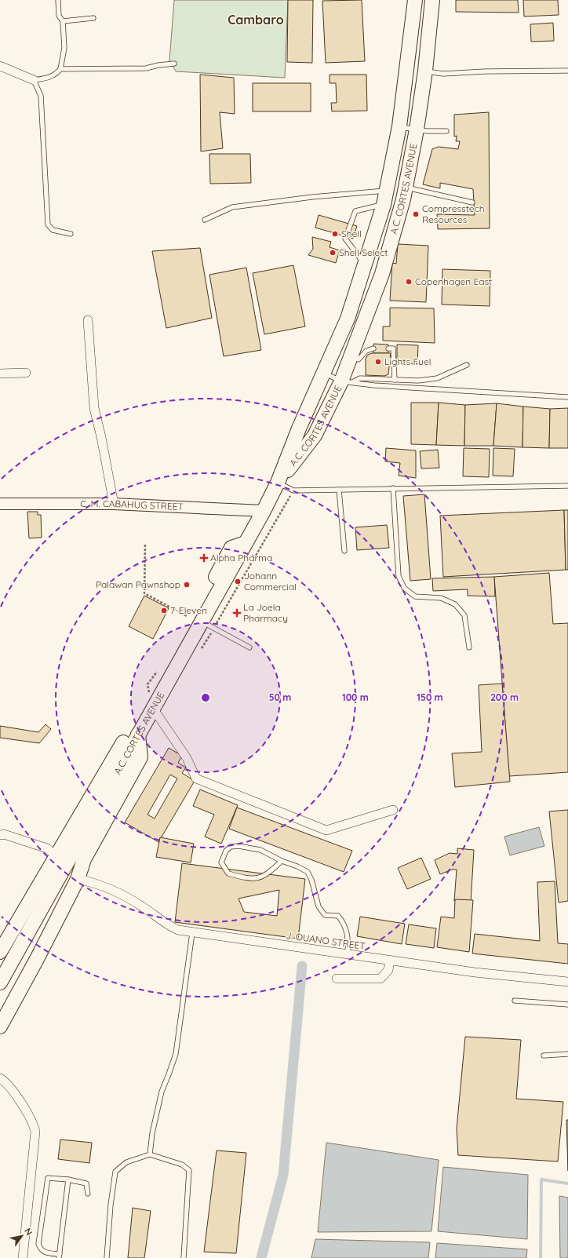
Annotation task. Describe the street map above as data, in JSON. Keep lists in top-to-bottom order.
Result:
{
  "streets": {
    "main road": ["A.C. CORTES AVENUE"],
    "street": ["C. M. CABAHUG STREET", "J. OUANO STREET"]
  },
  "crossings": [
    ["A.C. CORTES AVENUE", "C. M. CABAHUG STREET"]
  ],
  "districts": ["Cambaro"],
  "places": {
    "other": [
      "Compresstech Resources",
      "Shell",
      "Shell Select",
      "Copenhagen East",
      "Lights Fuel",
      "Johann Commercial",
      "Palawan Pawnshop",
      "7-Eleven"
    ],
    "health": ["Alpha Pharma", "La Joela Pharmacy"]
  },
  "north": "top right",
  "rings": [
    "50 m",
    "100 m",
    "150 m",
    "200 m"
  ]
}
